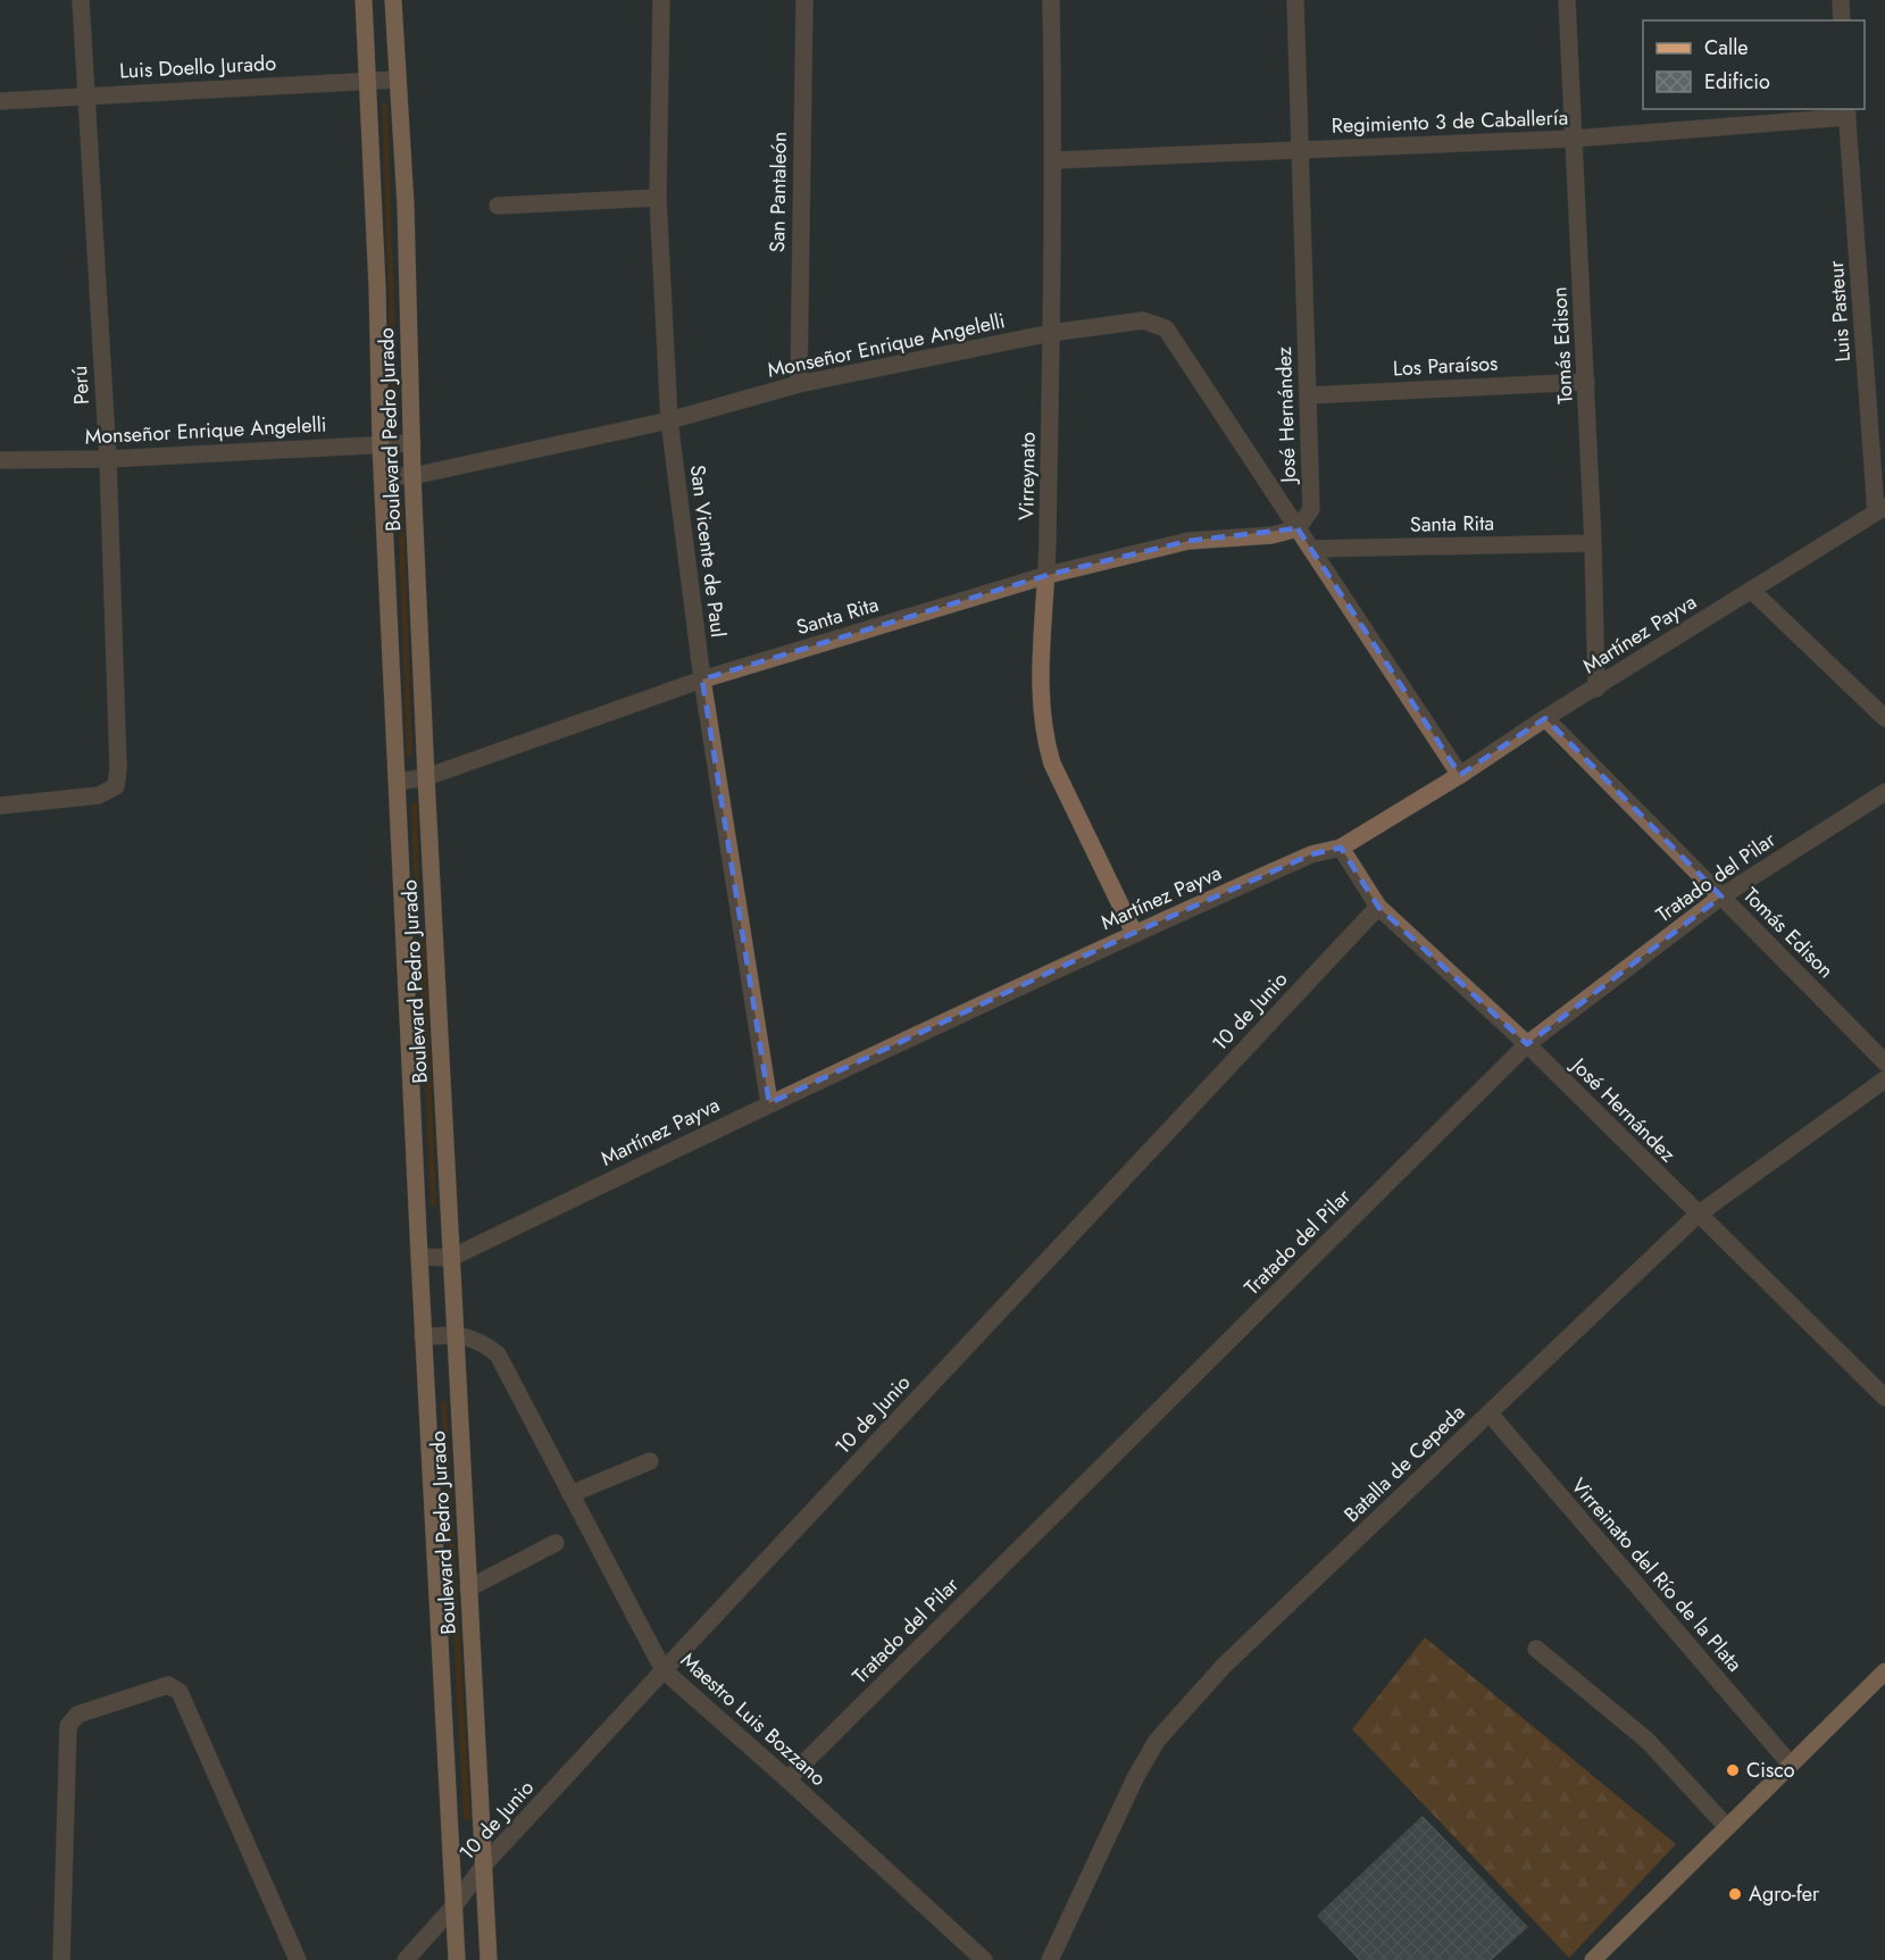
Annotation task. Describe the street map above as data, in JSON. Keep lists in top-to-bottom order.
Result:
{
  "streets": {
    "main road": ["Boulevard Pedro Jurado"],
    "street": [
      "Luis Doello Jurado",
      "Regimiento 3 de Caballería",
      "San Pantaleón",
      "Luis Pasteur",
      "Monseñor Enrique Angelelli",
      "Tomás Edison",
      "Los Paraísos",
      "Perú",
      "José Hernández",
      "Virreynato",
      "Santa Rita",
      "San Vicente de Paul",
      "Martínez Payva",
      "Tratado del Pilar",
      "10 de Junio",
      "Batalla de Cepeda",
      "Virreinato del Río de la Plata",
      "Maestro Luis Bozzano"
    ]
  },
  "crossings": [
    ["Luis Doello Jurado", "Perú"],
    ["Luis Doello Jurado", "Boulevard Pedro Jurado"],
    ["Regimiento 3 de Caballería", "Luis Pasteur"],
    ["Regimiento 3 de Caballería", "Tomás Edison"],
    ["Regimiento 3 de Caballería", "José Hernández"],
    ["Regimiento 3 de Caballería", "Virreynato"],
    ["San Pantaleón", "Monseñor Enrique Angelelli"],
    ["Luis Pasteur", "Martínez Payva"],
    ["Monseñor Enrique Angelelli", "Perú"],
    ["Monseñor Enrique Angelelli", "José Hernández"],
    ["Monseñor Enrique Angelelli", "Boulevard Pedro Jurado"],
    ["Monseñor Enrique Angelelli", "Virreynato"],
    ["Monseñor Enrique Angelelli", "Santa Rita"],
    ["Monseñor Enrique Angelelli", "San Vicente de Paul"],
    ["Tomás Edison", "Los Paraísos"],
    ["Tomás Edison", "Santa Rita"],
    ["Tomás Edison", "Martínez Payva"],
    ["Tomás Edison", "Tratado del Pilar"],
    ["Los Paraísos", "José Hernández"],
    ["José Hernández", "Santa Rita"],
    ["José Hernández", "Martínez Payva"],
    ["José Hernández", "Tratado del Pilar"],
    ["José Hernández", "10 de Junio"],
    ["José Hernández", "Batalla de Cepeda"],
    ["Boulevard Pedro Jurado", "Santa Rita"],
    ["Boulevard Pedro Jurado", "Martínez Payva"],
    ["Boulevard Pedro Jurado", "10 de Junio"],
    ["Boulevard Pedro Jurado", "Maestro Luis Bozzano"],
    ["Virreynato", "Santa Rita"],
    ["Virreynato", "Martínez Payva"],
    ["Santa Rita", "San Vicente de Paul"],
    ["San Vicente de Paul", "Martínez Payva"],
    ["Tratado del Pilar", "Maestro Luis Bozzano"],
    ["10 de Junio", "Maestro Luis Bozzano"],
    ["Batalla de Cepeda", "Virreinato del Río de la Plata"]
  ],
  "places": ["Cisco", "Agro-fer"],
  "legend": ["Calle", "Edificio"]
}
